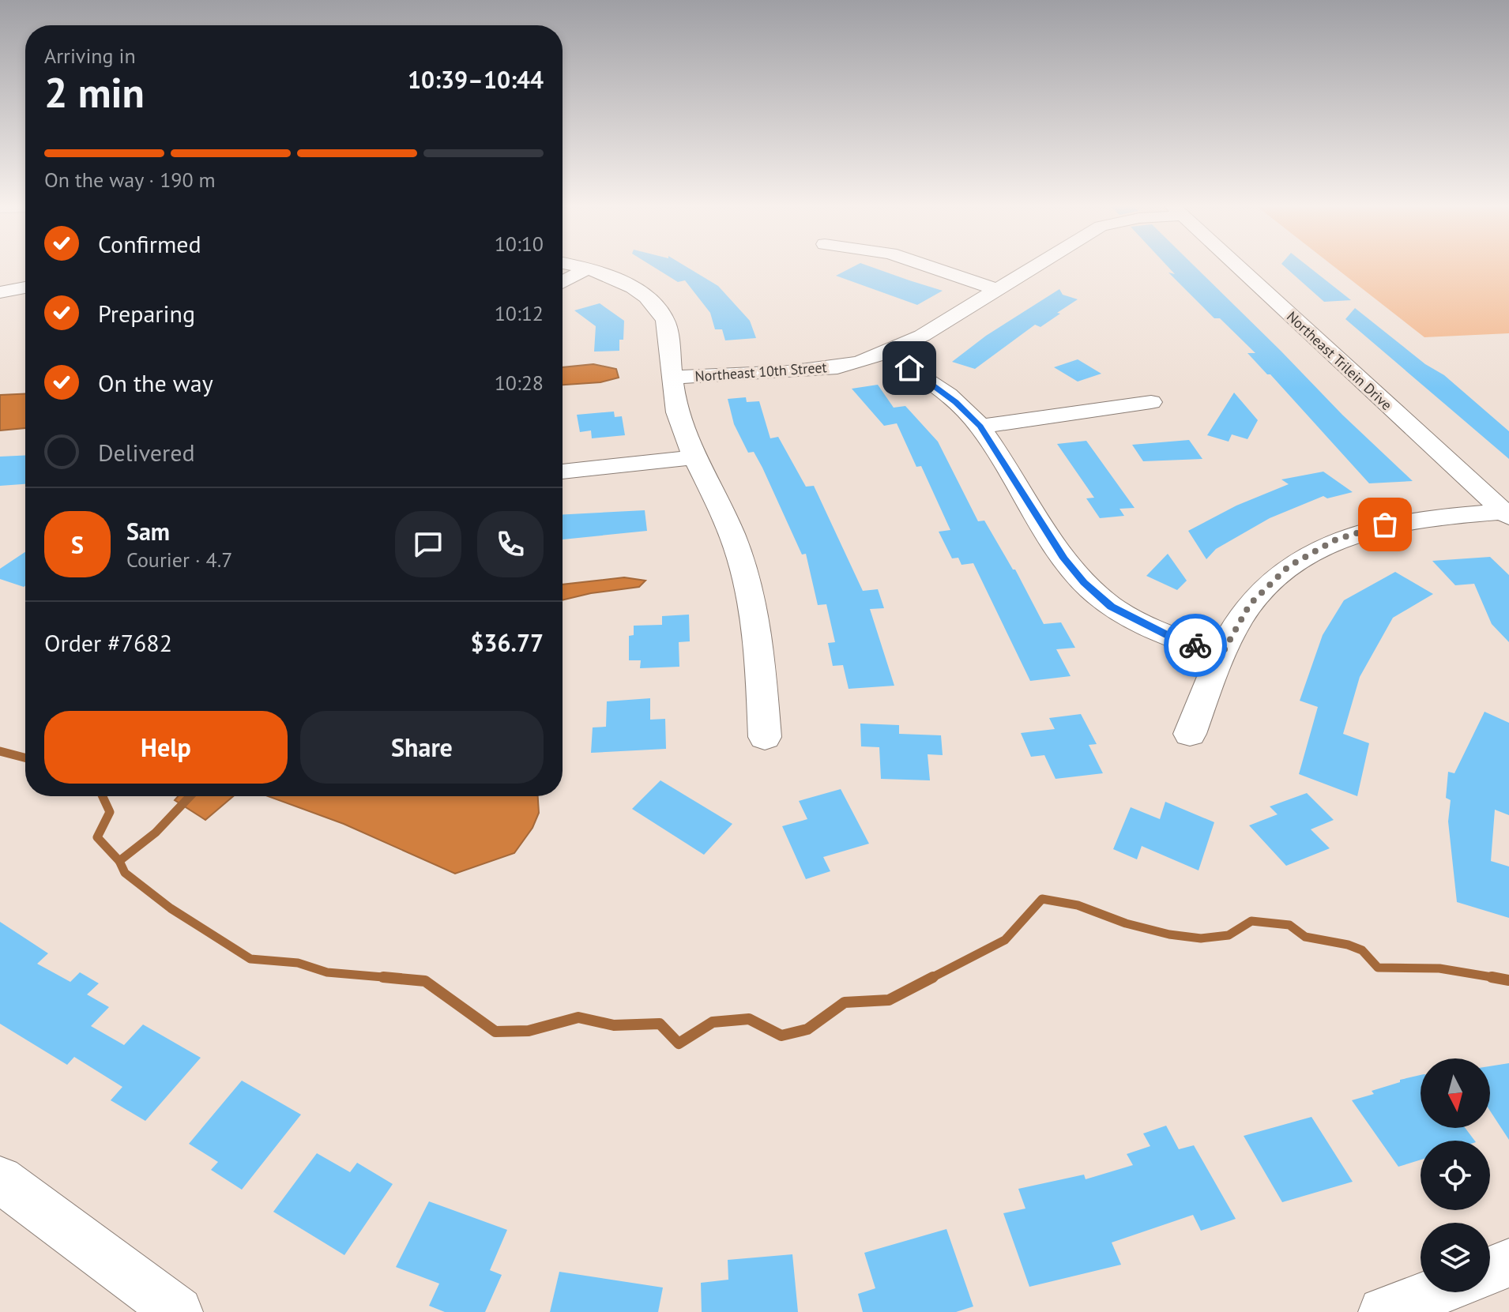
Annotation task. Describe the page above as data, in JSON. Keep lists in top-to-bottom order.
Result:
{
  "streets": {
    "street": ["Northeast Trilein Drive", "Northeast 10th Street"]
  },
  "north": "bottom",
  "page": {
    "heading": ["2 min", "Arriving in", "10:39–10:44"],
    "panel": [
      "Sam",
      "Courier · 4.7",
      "Order #7682",
      "$36.77"
    ],
    "bar": "On the way · 190 m",
    "list": [
      ["Confirmed", "10:10"],
      ["Preparing", "10:12"],
      ["On the way", "10:28"],
      "Delivered"
    ],
    "round": "S",
    "buttons": ["Help", "Share"]
  }
}
